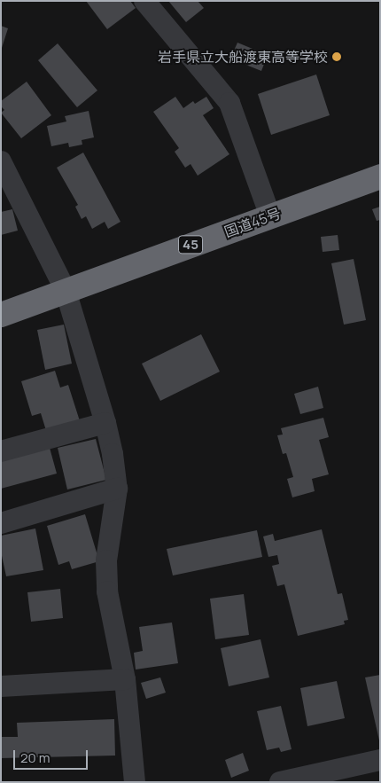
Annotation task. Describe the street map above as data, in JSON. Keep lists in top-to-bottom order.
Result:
{
  "streets": {
    "highway": ["国道45号", "45"]
  },
  "places": ["岩手県立大船渡東高等学校"],
  "scale_bar": "20 m"
}
